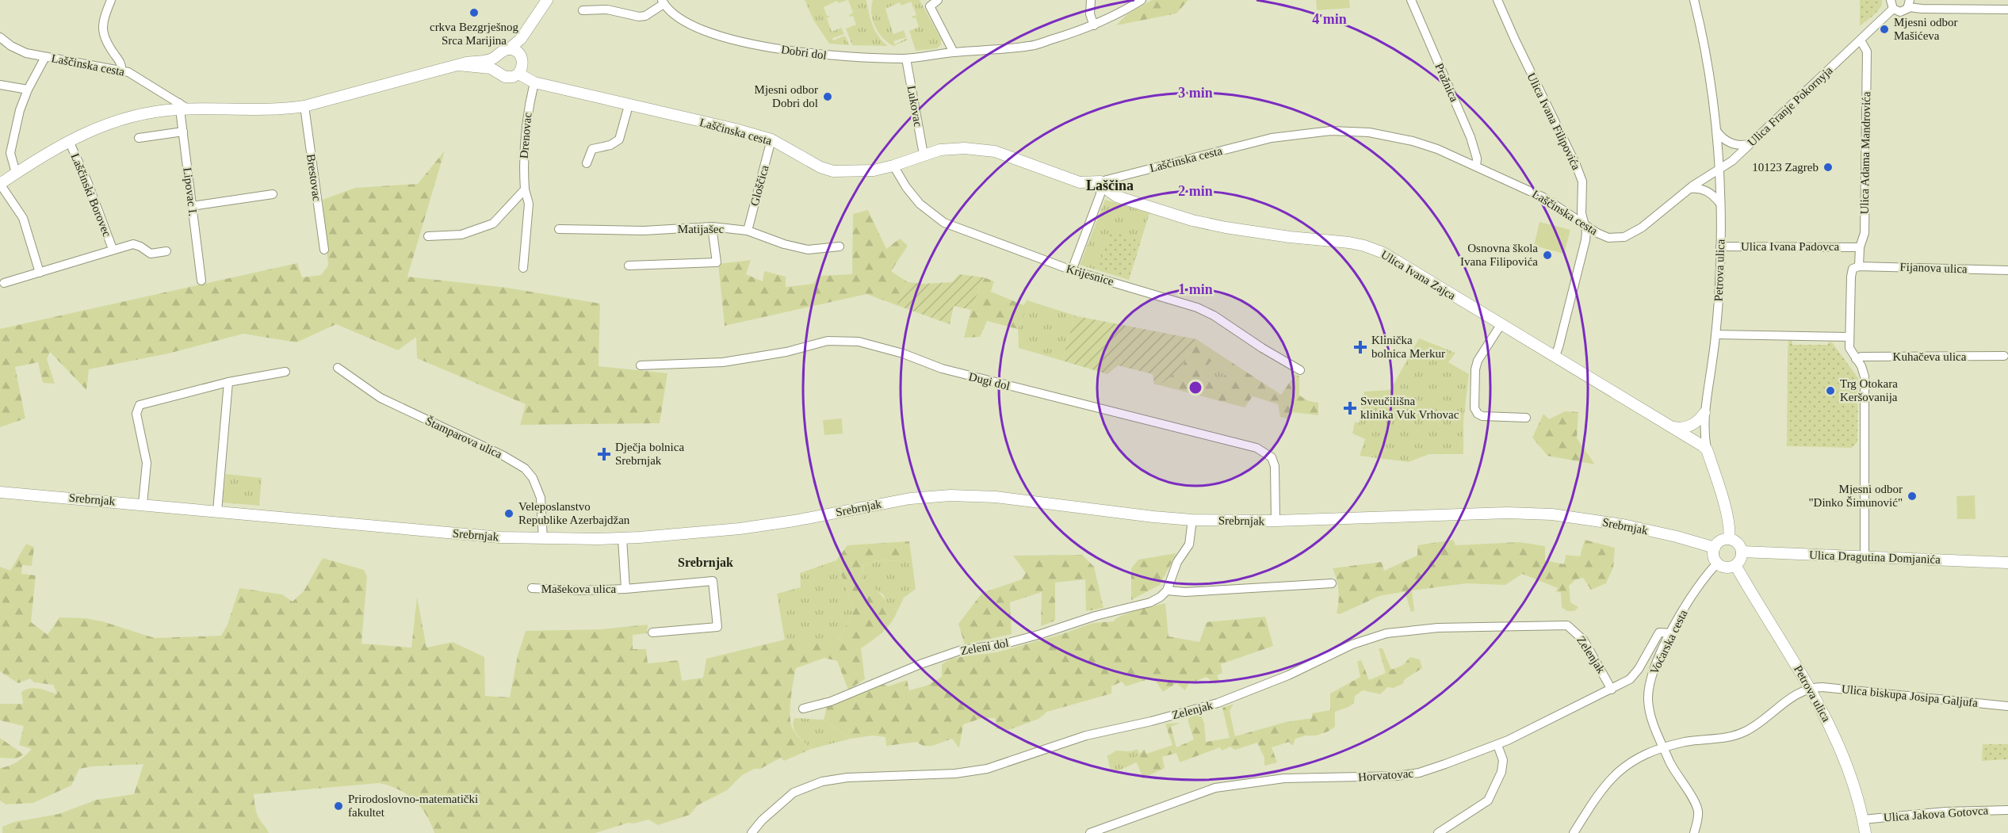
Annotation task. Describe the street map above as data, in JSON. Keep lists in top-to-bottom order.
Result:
{
  "streets": {
    "main road": [
      "Laščinska cesta",
      "Petrova ulica",
      "Ulica Ivana Zajca",
      "Srebrnjak",
      "Ulica Dragutina Domjanića"
    ],
    "street": [
      "Dobri dol",
      "Pražnica",
      "Lukovac",
      "Ulica Franje Pokornyja",
      "Ulica Ivana Filipovića",
      "Drenovac",
      "Ulica Adama Mandrovića",
      "Brestovac",
      "Gloščica",
      "Lipovac I.",
      "Laščinski Borovec",
      "Matijašec",
      "Ulica Ivana Padovca",
      "Fijanova ulica",
      "Krijesnice",
      "Kuhačeva ulica",
      "Dugi dol",
      "Štamparova ulica",
      "Mašekova ulica",
      "Voćarska cesta",
      "Zeleni dol",
      "Zelenjak",
      "Ulica biskupa Josipa Galjufa",
      "Horvatovac",
      "Ulica Jakova Gotovca"
    ]
  },
  "crossings": [
    ["Dobri dol", "Lukovac"],
    ["Laščinska cesta", "Pražnica"],
    ["Laščinska cesta", "Lukovac"],
    ["Laščinska cesta", "Ulica Franje Pokornyja"],
    ["Laščinska cesta", "Ulica Ivana Filipovića"],
    ["Laščinska cesta", "Drenovac"],
    ["Laščinska cesta", "Gloščica"],
    ["Laščinska cesta", "Lipovac I."],
    ["Laščinska cesta", "Petrova ulica"],
    ["Laščinska cesta", "Krijesnice"],
    ["Laščinska cesta", "Ulica Ivana Zajca"],
    ["Ulica Franje Pokornyja", "Ulica Adama Mandrovića"],
    ["Ulica Franje Pokornyja", "Petrova ulica"],
    ["Ulica Ivana Filipovića", "Ulica Ivana Zajca"],
    ["Ulica Adama Mandrovića", "Ulica Ivana Padovca"],
    ["Ulica Adama Mandrovića", "Fijanova ulica"],
    ["Gloščica", "Matijašec"],
    ["Ulica Ivana Padovca", "Petrova ulica"],
    ["Petrova ulica", "Ulica Ivana Zajca"],
    ["Petrova ulica", "Srebrnjak"],
    ["Petrova ulica", "Ulica Dragutina Domjanića"],
    ["Petrova ulica", "Voćarska cesta"],
    ["Petrova ulica", "Ulica biskupa Josipa Galjufa"],
    ["Petrova ulica", "Ulica Jakova Gotovca"],
    ["Dugi dol", "Srebrnjak"],
    ["Štamparova ulica", "Srebrnjak"],
    ["Srebrnjak", "Ulica Dragutina Domjanića"],
    ["Srebrnjak", "Mašekova ulica"],
    ["Srebrnjak", "Voćarska cesta"],
    ["Ulica Dragutina Domjanića", "Voćarska cesta"],
    ["Voćarska cesta", "Horvatovac"],
    ["Zelenjak", "Horvatovac"]
  ],
  "districts": ["Laščina", "Srebrnjak"],
  "places": {
    "other": [
      "crkva Bezgrješnog Srca Marijina",
      "Mjesni odbor Mašićeva",
      "Mjesni odbor Dobri dol",
      "10123 Zagreb",
      "Osnovna škola Ivana Filipovića",
      "Trg Otokara Keršovanija",
      "Mjesni odbor \"Dinko Šimunović\"",
      "Veleposlanstvo Republike Azerbajdžan",
      "Prirodoslovno-matematički fakultet"
    ],
    "health": ["Klinička bolnica Merkur", "Sveučilišna klinika Vuk Vrhovac", "Dječja bolnica Srebrnjak"]
  },
  "rings": [
    "4 min",
    "3 min",
    "2 min",
    "1 min"
  ]
}
